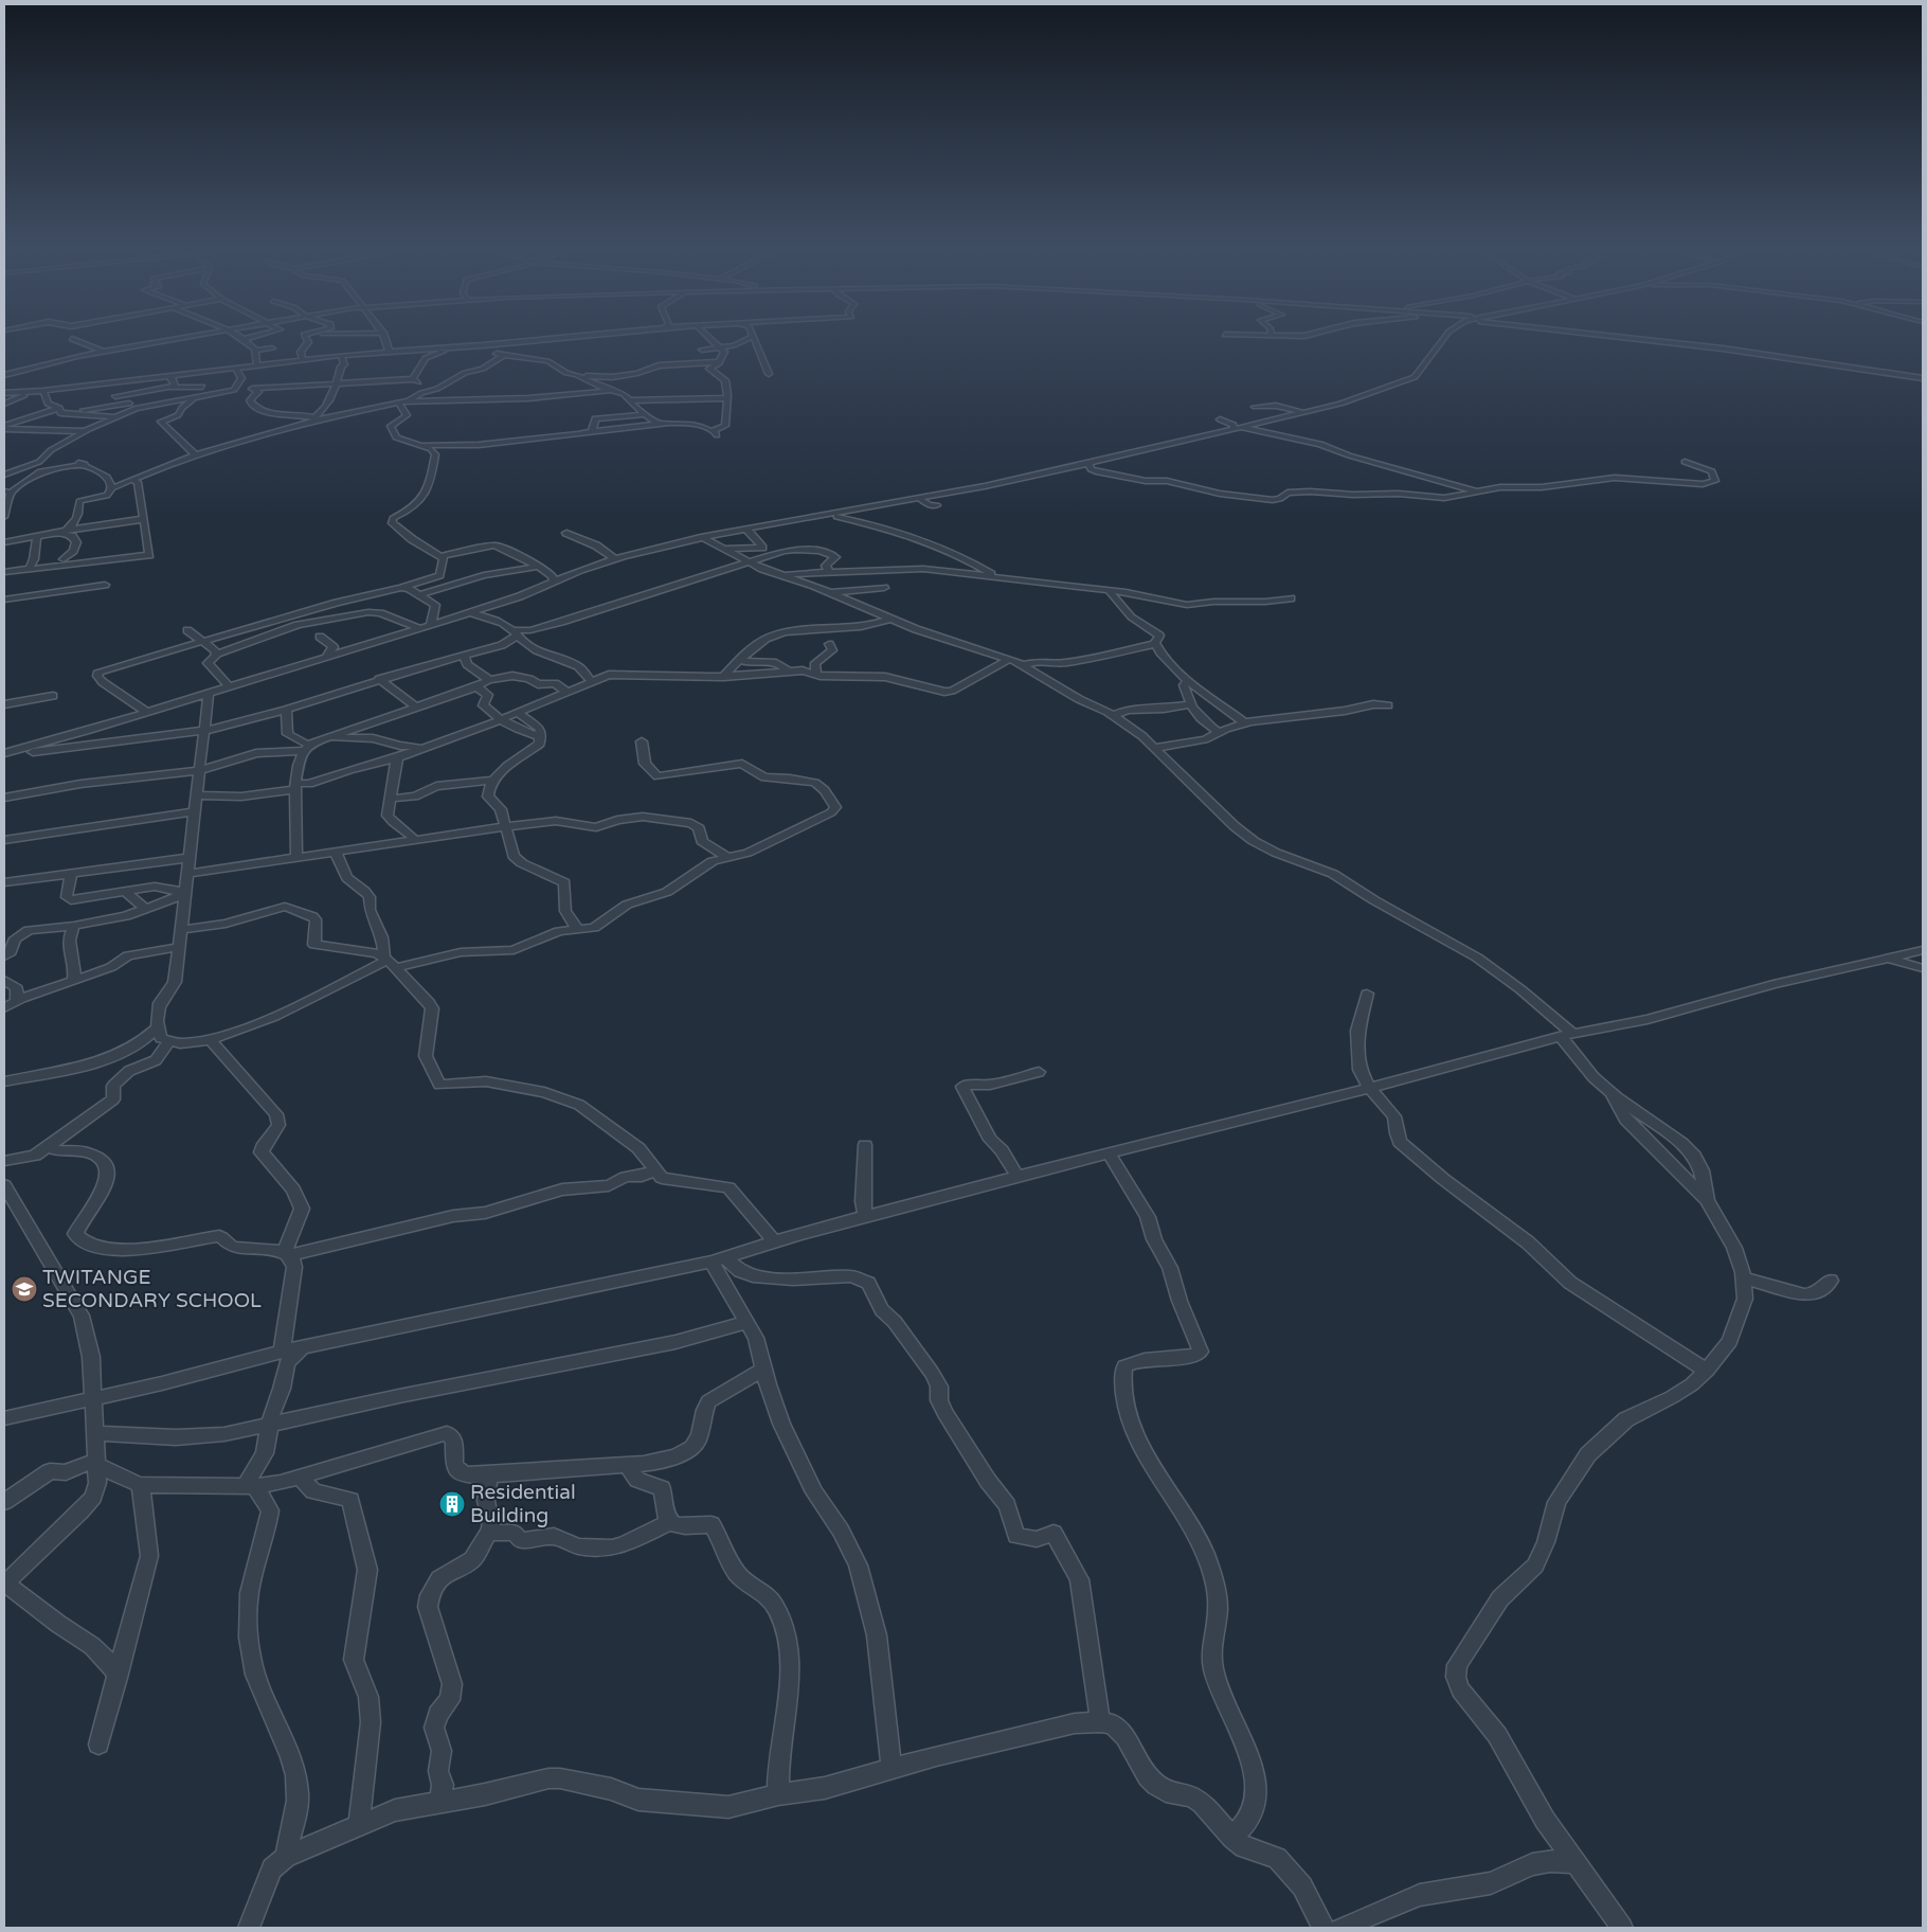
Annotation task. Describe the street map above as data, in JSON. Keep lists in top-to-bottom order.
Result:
{
  "places": {
    "school or university": ["TWITANGE SECONDARY SCHOOL"],
    "building": ["Residential Building"]
  }
}
